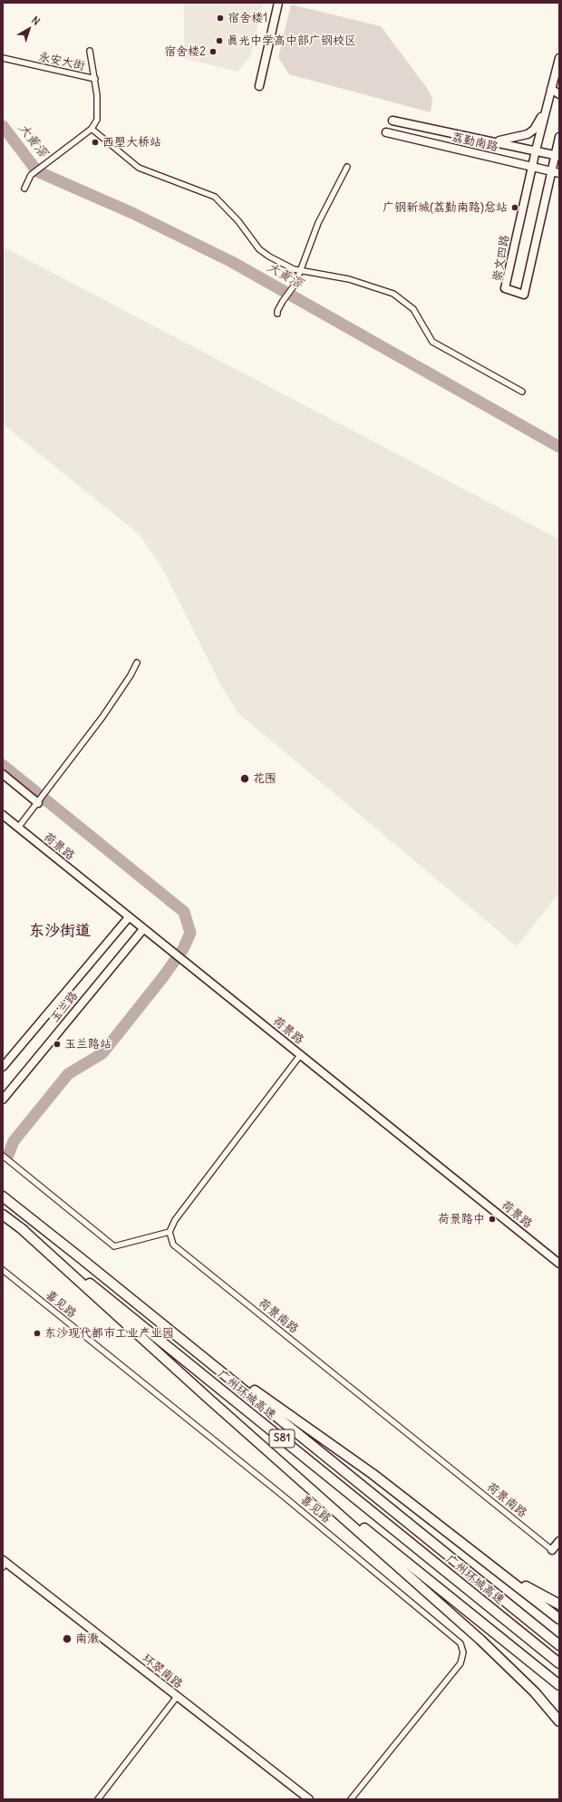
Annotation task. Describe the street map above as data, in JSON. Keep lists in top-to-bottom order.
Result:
{
  "streets": {
    "highway": ["广州环城高速", "S81"],
    "street": [
      "永安大街",
      "荔勤南路",
      "崇文四路",
      "荷景路",
      "玉兰路",
      "喜见路",
      "荷景南路",
      "环翠南路"
    ]
  },
  "crossings": [
    ["荔勤南路", "崇文四路"],
    ["荷景路", "玉兰路"]
  ],
  "districts": ["东沙街道"],
  "water": ["大黄滘"],
  "places": [
    "宿舍楼1",
    "真光中学高中部广钢校区",
    "宿舍楼2",
    "西塱大桥站",
    "广钢新城(荔勤南路)总站",
    "花围",
    "玉兰路站",
    "荷景路中",
    "东沙现代都市工业产业园",
    "南漖"
  ],
  "north": "top right"
}
